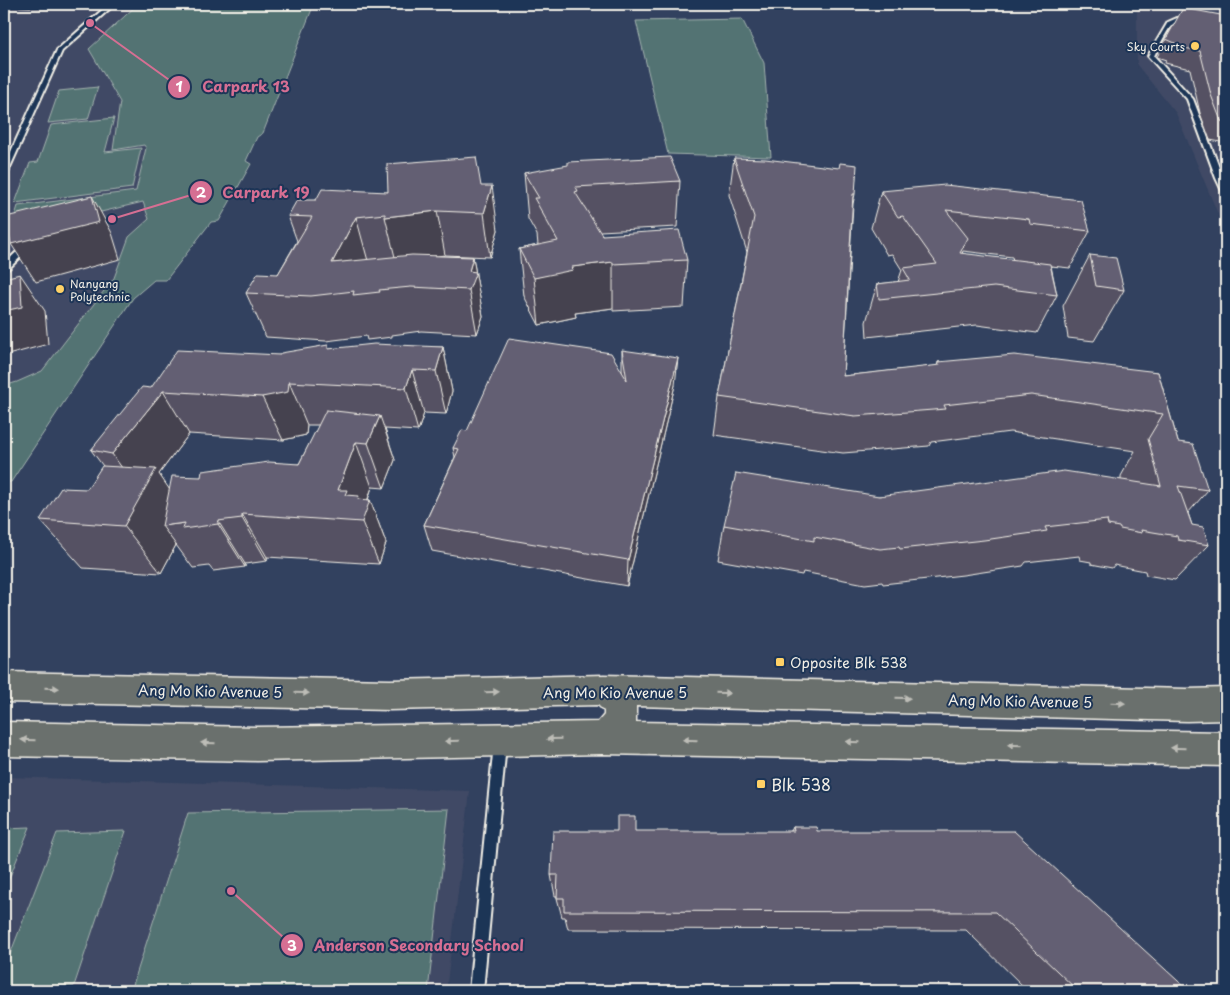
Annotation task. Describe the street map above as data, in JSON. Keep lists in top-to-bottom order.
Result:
{
  "streets": {
    "main road": ["Ang Mo Kio Avenue 5"]
  },
  "places": {
    "other": [
      "Carpark 13",
      "Sky Courts",
      "Carpark 19",
      "Nanyang Polytechnic",
      "Anderson Secondary School"
    ],
    "transit": ["Opposite Blk 538", "Blk 538"]
  }
}
